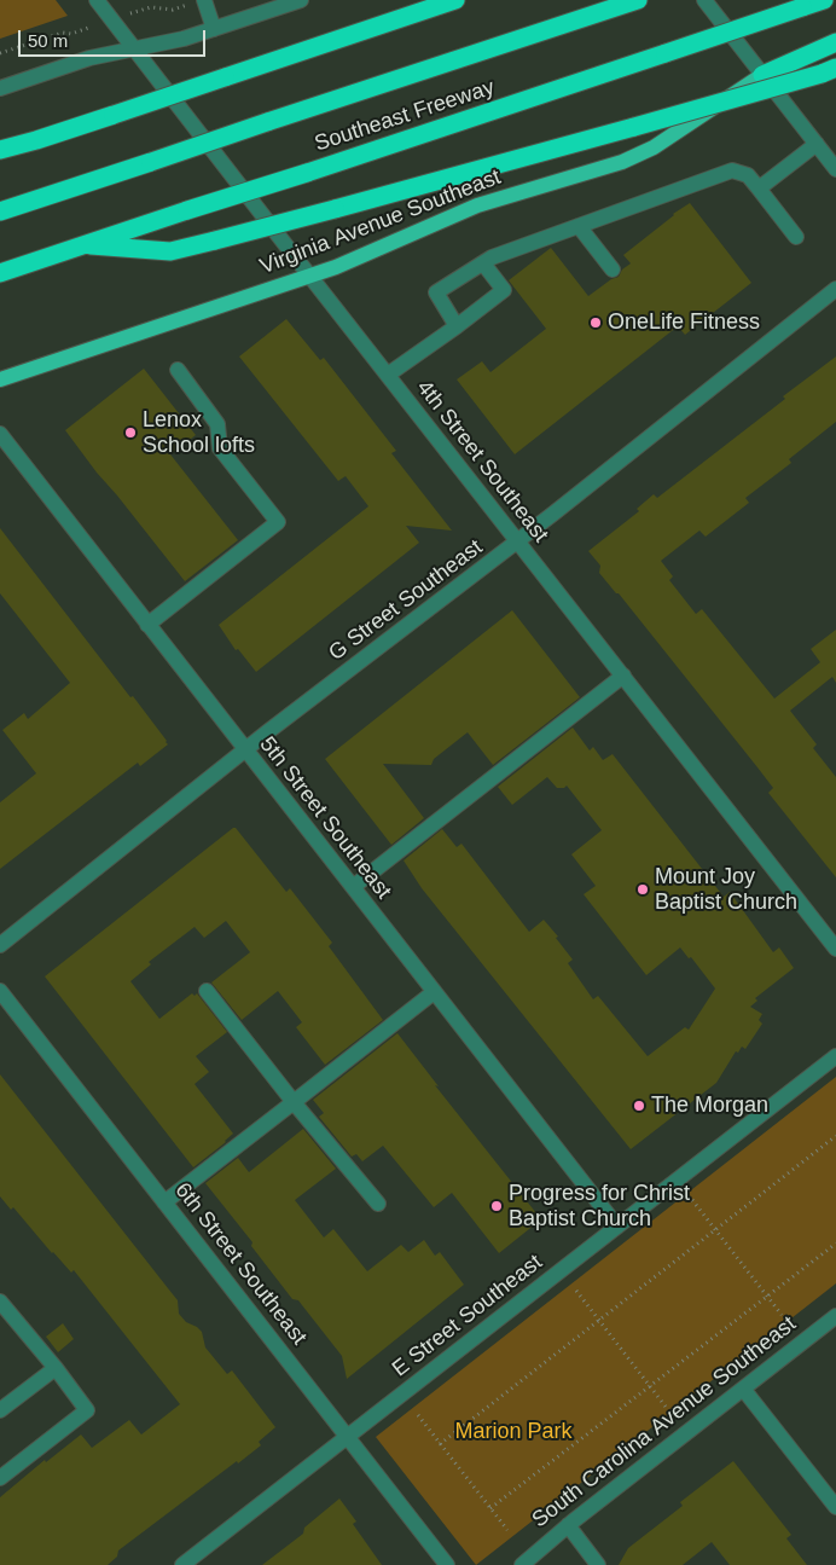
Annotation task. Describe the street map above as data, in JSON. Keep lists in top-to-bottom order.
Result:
{
  "streets": {
    "highway": ["Southeast Freeway"],
    "main road": ["Virginia Avenue Southeast"],
    "street": [
      "4th Street Southeast",
      "G Street Southeast",
      "5th Street Southeast",
      "6th Street Southeast",
      "E Street Southeast",
      "South Carolina Avenue Southeast"
    ]
  },
  "crossings": [
    ["Virginia Avenue Southeast", "4th Street Southeast"],
    ["4th Street Southeast", "G Street Southeast"],
    ["G Street Southeast", "5th Street Southeast"],
    ["5th Street Southeast", "E Street Southeast"],
    ["6th Street Southeast", "E Street Southeast"]
  ],
  "parks": ["Marion Park"],
  "places": [
    "OneLife Fitness",
    "Lenox School lofts",
    "Mount Joy Baptist Church",
    "The Morgan",
    "Progress for Christ Baptist Church"
  ],
  "scale_bar": "50 m"
}
